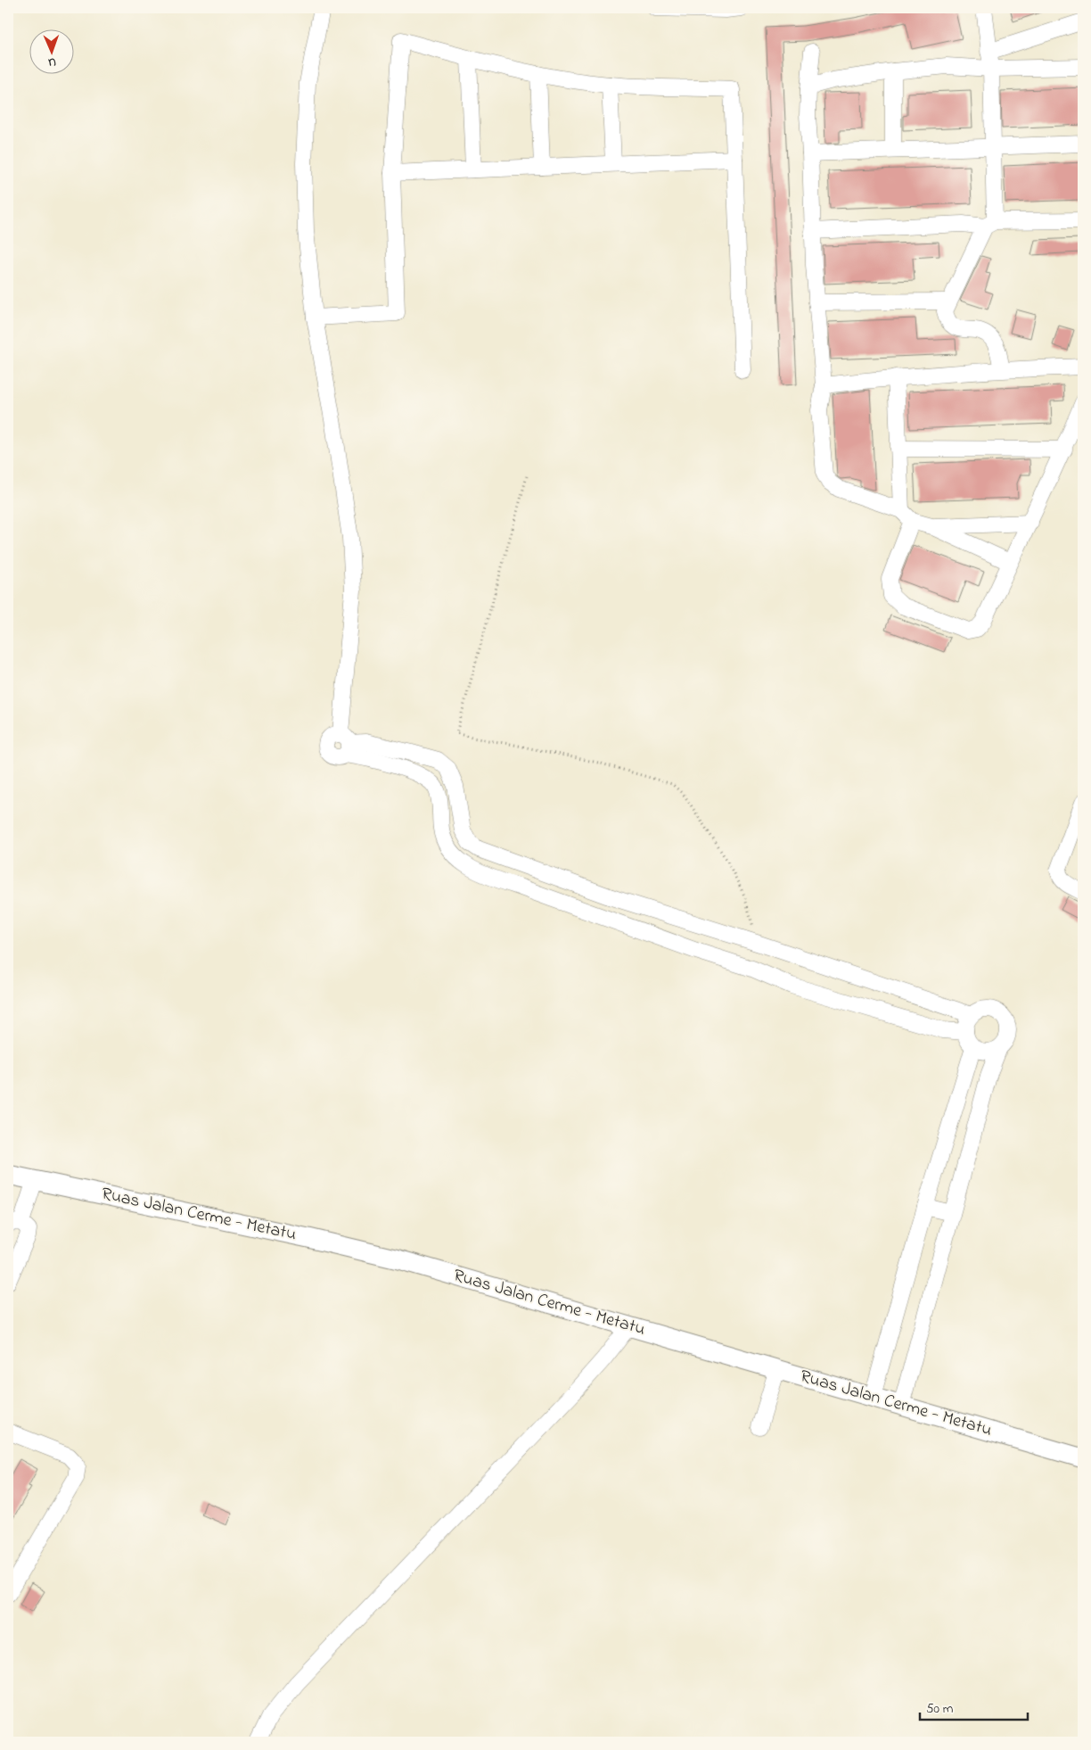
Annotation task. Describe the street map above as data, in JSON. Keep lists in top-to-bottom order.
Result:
{
  "streets": {
    "main road": ["Ruas Jalan Cerme - Metatu"]
  },
  "scale_bar": "50 m",
  "north": "bottom"
}
